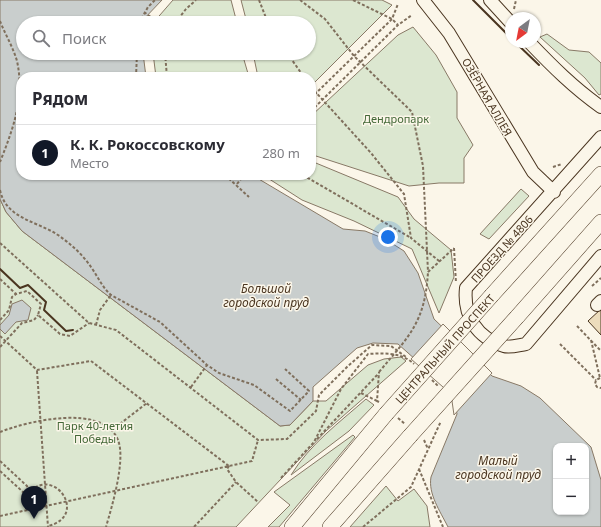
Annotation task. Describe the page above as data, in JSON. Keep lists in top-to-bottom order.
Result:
{
  "streets": {
    "main road": ["ЦЕНТРАЛЬНЫЙ ПРОСПЕКТ"],
    "street": ["ОЗЁРНАЯ АЛЛЕЯ", "ПРОЕЗД № 4806"]
  },
  "crossings": [
    ["ОЗЁРНАЯ АЛЛЕЯ", "ПРОЕЗД № 4806"]
  ],
  "water": ["Большой городской пруд", "Малый городской пруд"],
  "parks": ["Дендропарк", "Парк 40-летия Победы"],
  "north": "bottom left",
  "page": {
    "search": "Поиск",
    "heading": "Рядом",
    "list": [
      {
        "mark": "1",
        "name": "К. К. Рокоссовскому",
        "note": "Место",
        "value": "280 m"
      }
    ],
    "map_buttons": ["+", "−"],
    "pins": "1"
  }
}
